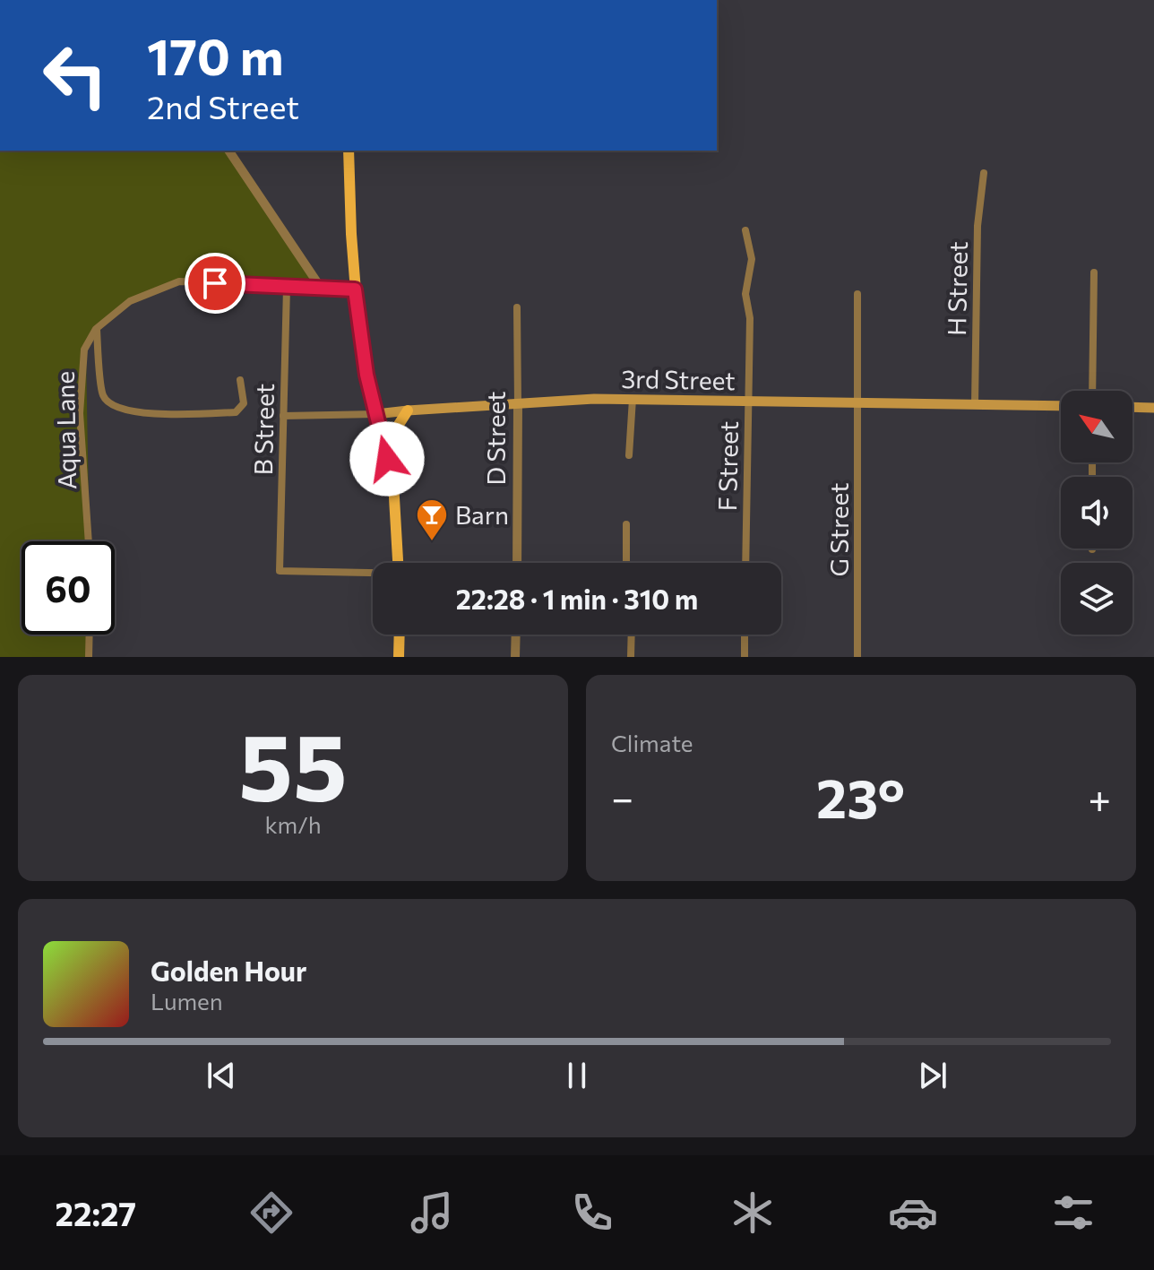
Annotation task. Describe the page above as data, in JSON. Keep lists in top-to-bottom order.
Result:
{
  "streets": {
    "main road": ["3rd Street"],
    "street": [
      "H Street",
      "B Street",
      "Aqua Lane",
      "D Street",
      "F Street",
      "G Street"
    ]
  },
  "crossings": [
    ["H Street", "3rd Street"],
    ["3rd Street", "B Street"],
    ["3rd Street", "D Street"],
    ["3rd Street", "F Street"],
    ["3rd Street", "G Street"],
    ["B Street", "Aqua Lane"]
  ],
  "places": {
    "bar": ["Barn"]
  },
  "north": "top left",
  "page": {
    "turn": ["170 m", "2nd Street"],
    "limit": "60",
    "trip": "22:28 · 1 min · 310 m",
    "tile": [
      ["55", "km/h"],
      "Climate"
    ],
    "heat": ["−", "23°", "+"],
    "song": ["Golden Hour", "Lumen"],
    "tabs": "22:27"
  }
}
